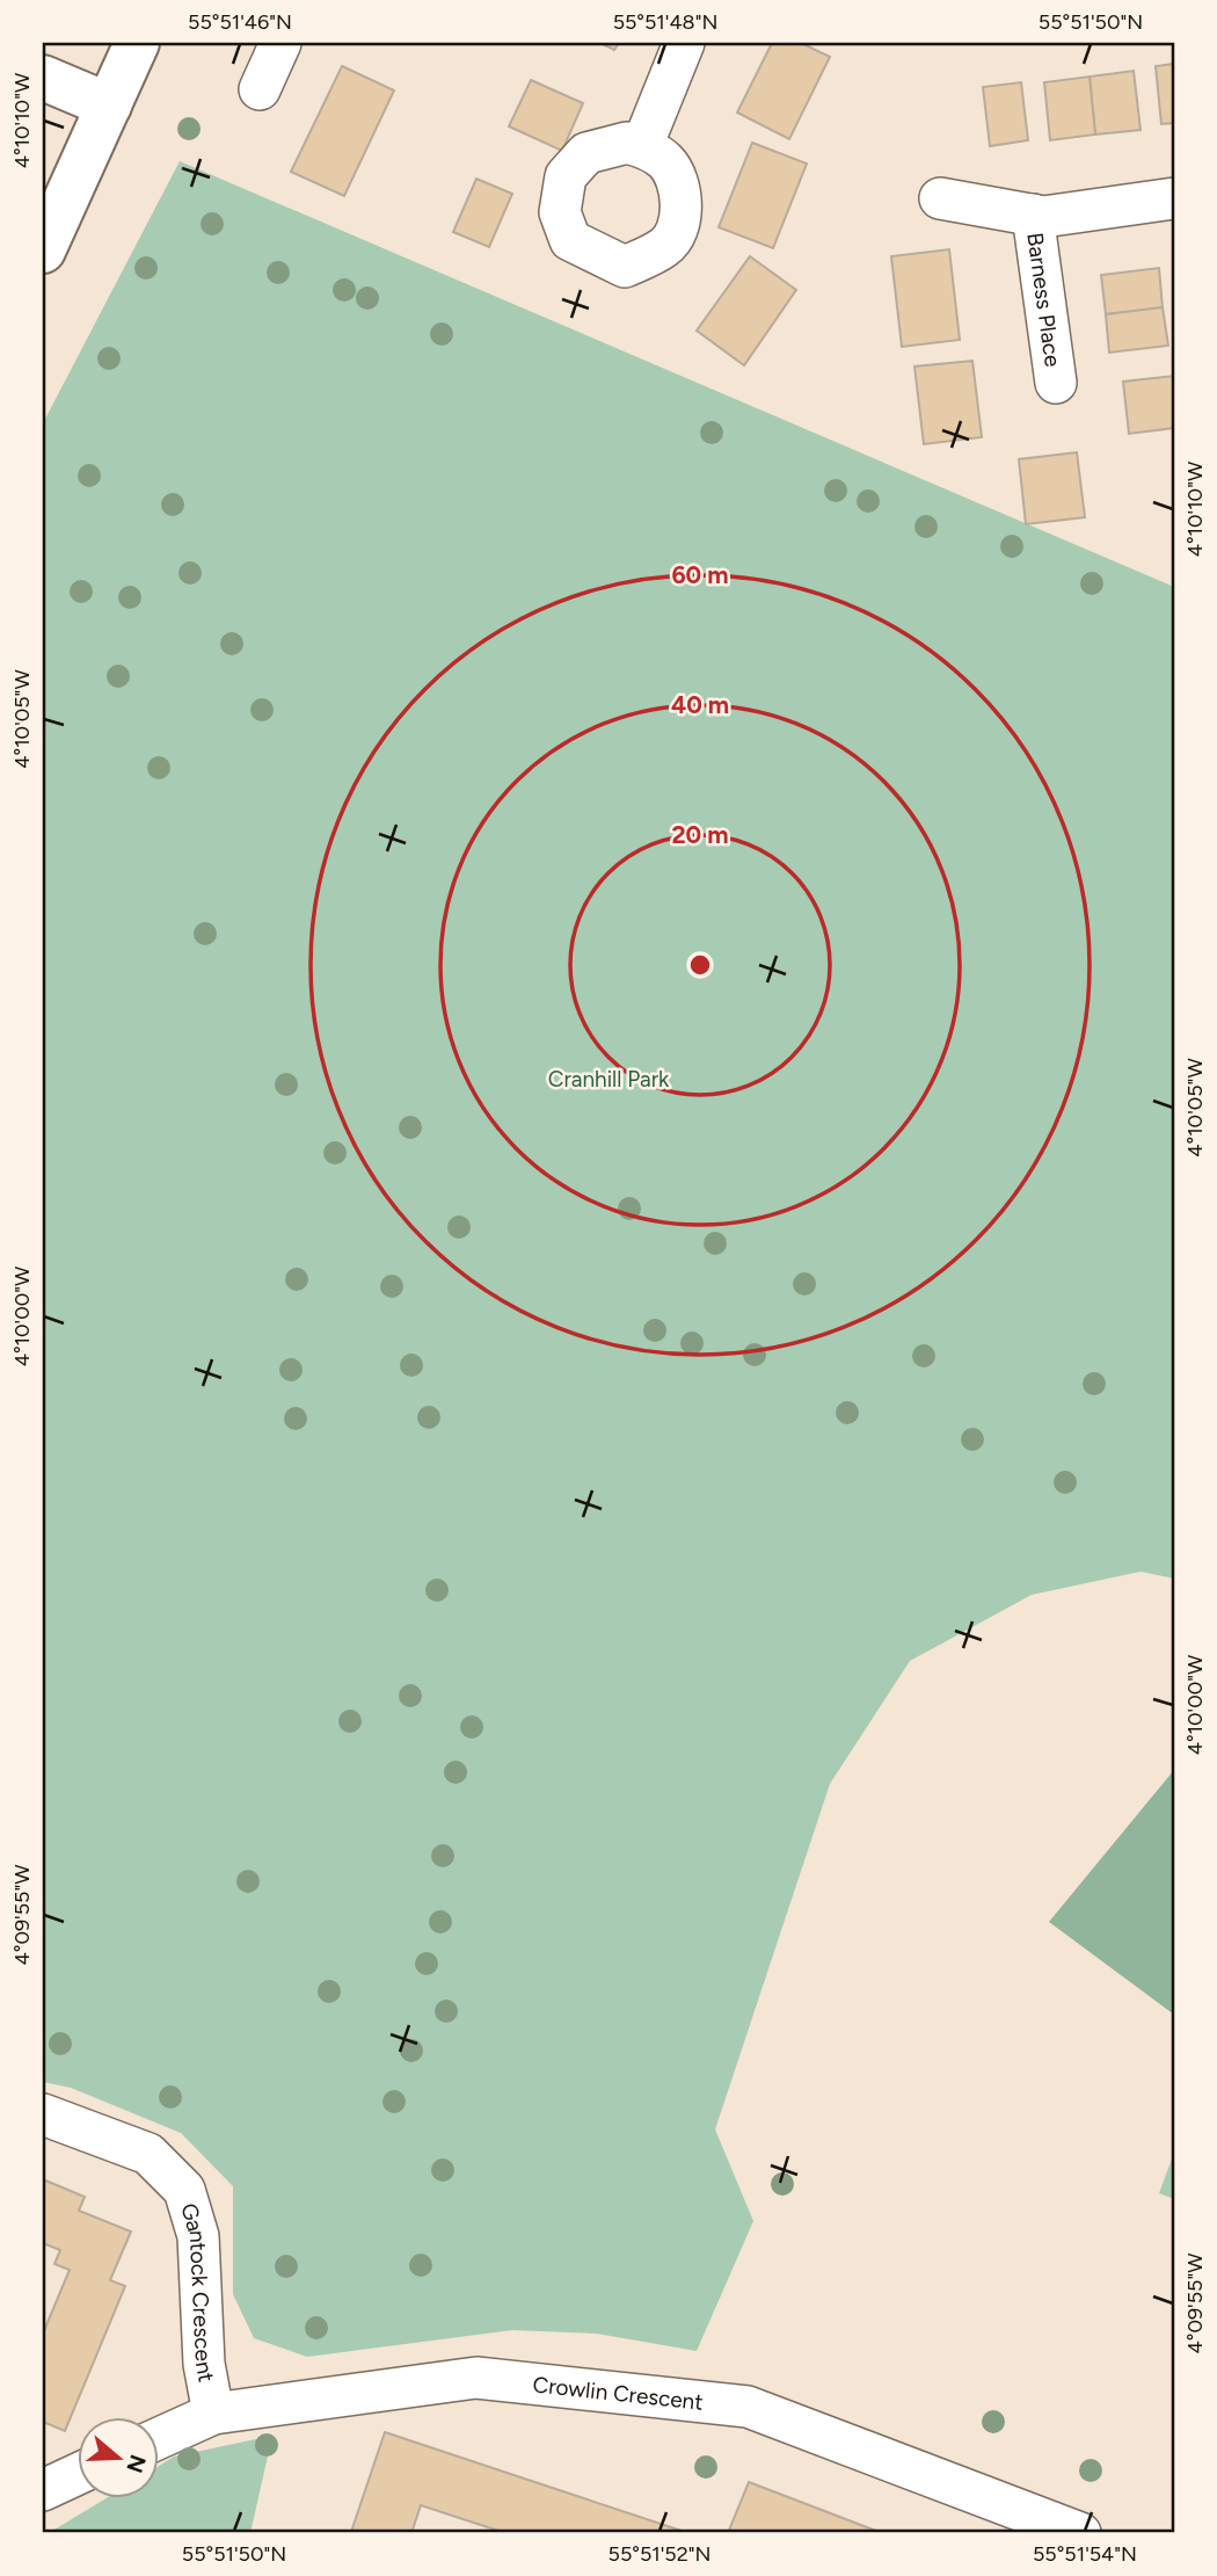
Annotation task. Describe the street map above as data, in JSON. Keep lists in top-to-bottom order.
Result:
{
  "streets": {
    "street": ["Barness Place", "Gantock Crescent", "Crowlin Crescent"]
  },
  "crossings": [
    ["Gantock Crescent", "Crowlin Crescent"]
  ],
  "parks": ["Cranhill Park"],
  "north": "right",
  "coordinates": [
    "55°51'46\"N",
    "55°51'48\"N",
    "55°51'50\"N",
    "4°10'10\"W",
    "4°10'05\"W",
    "4°10'00\"W",
    "4°09'55\"W",
    "55°51'52\"N",
    "55°51'54\"N"
  ],
  "rings": ["60 m", "40 m", "20 m"]
}
